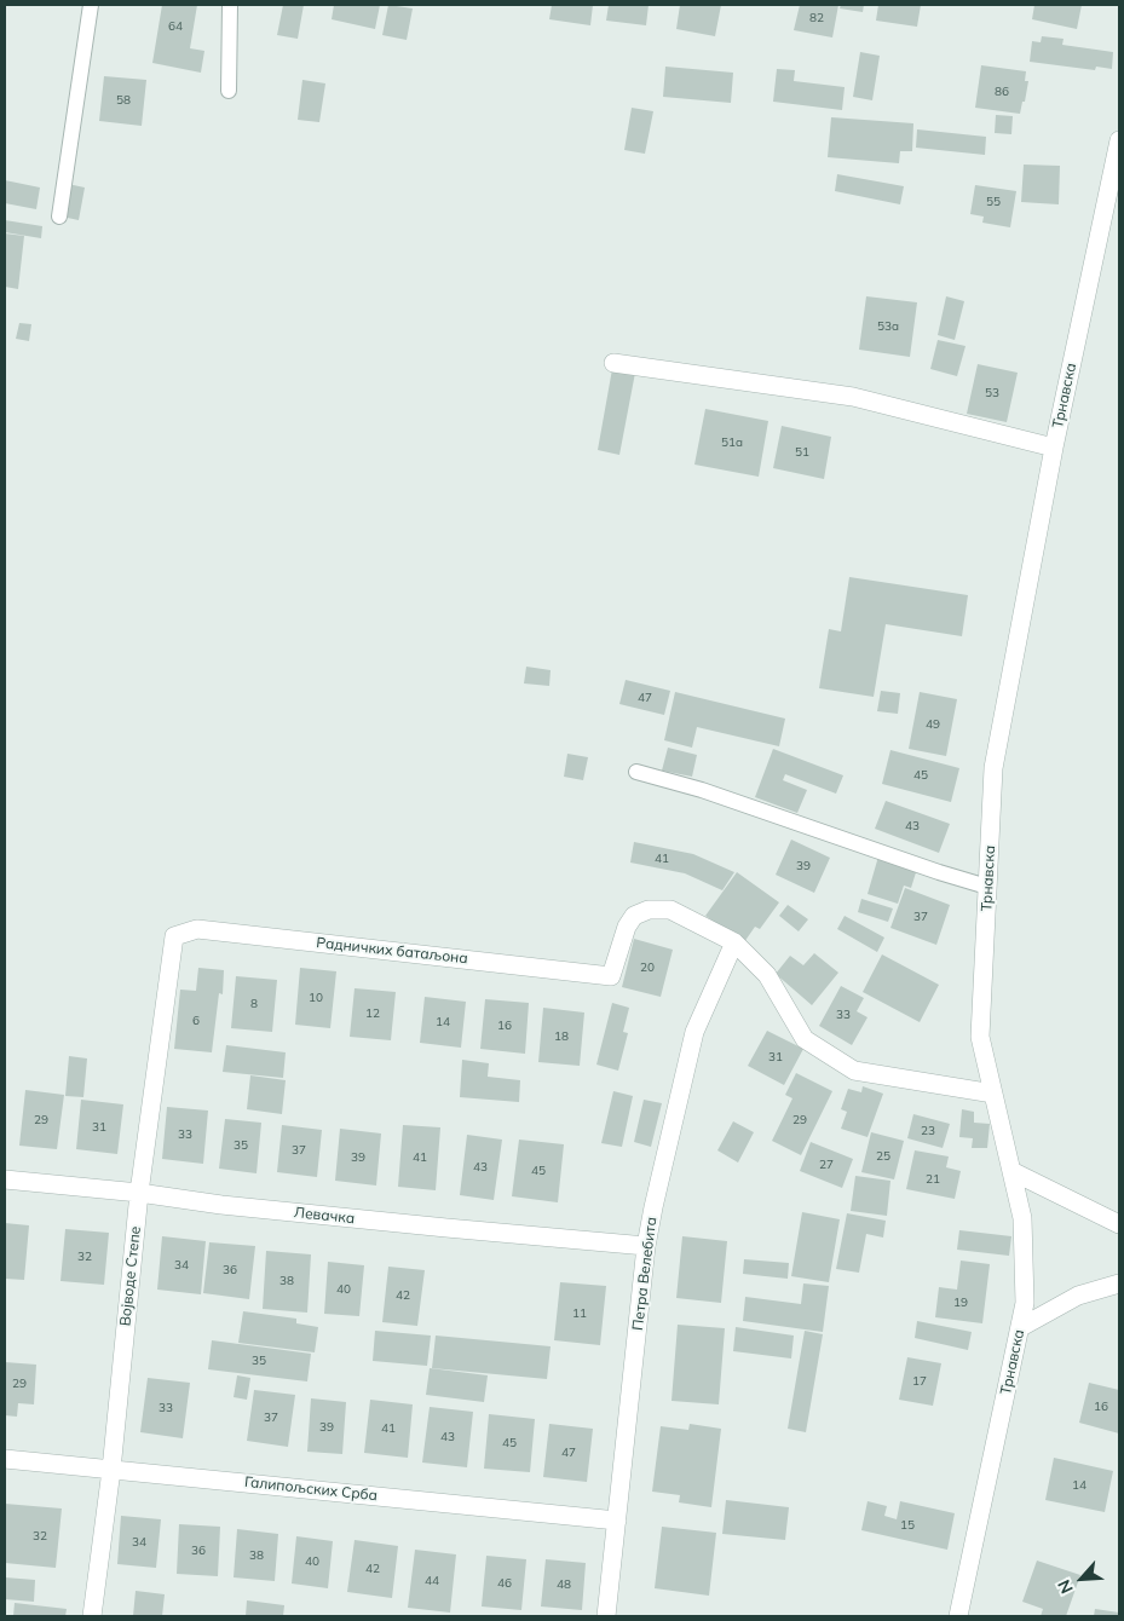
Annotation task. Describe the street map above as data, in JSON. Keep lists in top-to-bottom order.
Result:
{
  "streets": {
    "street": [
      "Трнавска",
      "Радничких батаљона",
      "Левачка",
      "Петра Велебита",
      "Војводе Степе",
      "Галипољских Срба"
    ]
  },
  "crossings": [
    ["Радничких батаљона", "Петра Велебита"],
    ["Радничких батаљона", "Војводе Степе"],
    ["Левачка", "Петра Велебита"],
    ["Левачка", "Војводе Степе"],
    ["Петра Велебита", "Галипољских Срба"],
    ["Војводе Степе", "Галипољских Срба"]
  ],
  "house_numbers": [
    "82",
    "64",
    "86",
    "58",
    "55",
    "53a",
    "53",
    "51a",
    "51",
    "47",
    "49",
    "45",
    "43",
    "41",
    "39",
    "37",
    "20",
    "10",
    "8",
    "12",
    "33",
    "6",
    "14",
    "16",
    "18",
    "31",
    "29",
    "29",
    "31",
    "23",
    "33",
    "35",
    "37",
    "25",
    "39",
    "41",
    "27",
    "43",
    "45",
    "21",
    "32",
    "34",
    "36",
    "38",
    "40",
    "42",
    "19",
    "11",
    "35",
    "17",
    "29",
    "16",
    "33",
    "37",
    "39",
    "41",
    "43",
    "45",
    "47",
    "14",
    "15",
    "32",
    "34",
    "36",
    "38",
    "40",
    "42",
    "44",
    "46",
    "48"
  ],
  "north": "bottom left"
}
